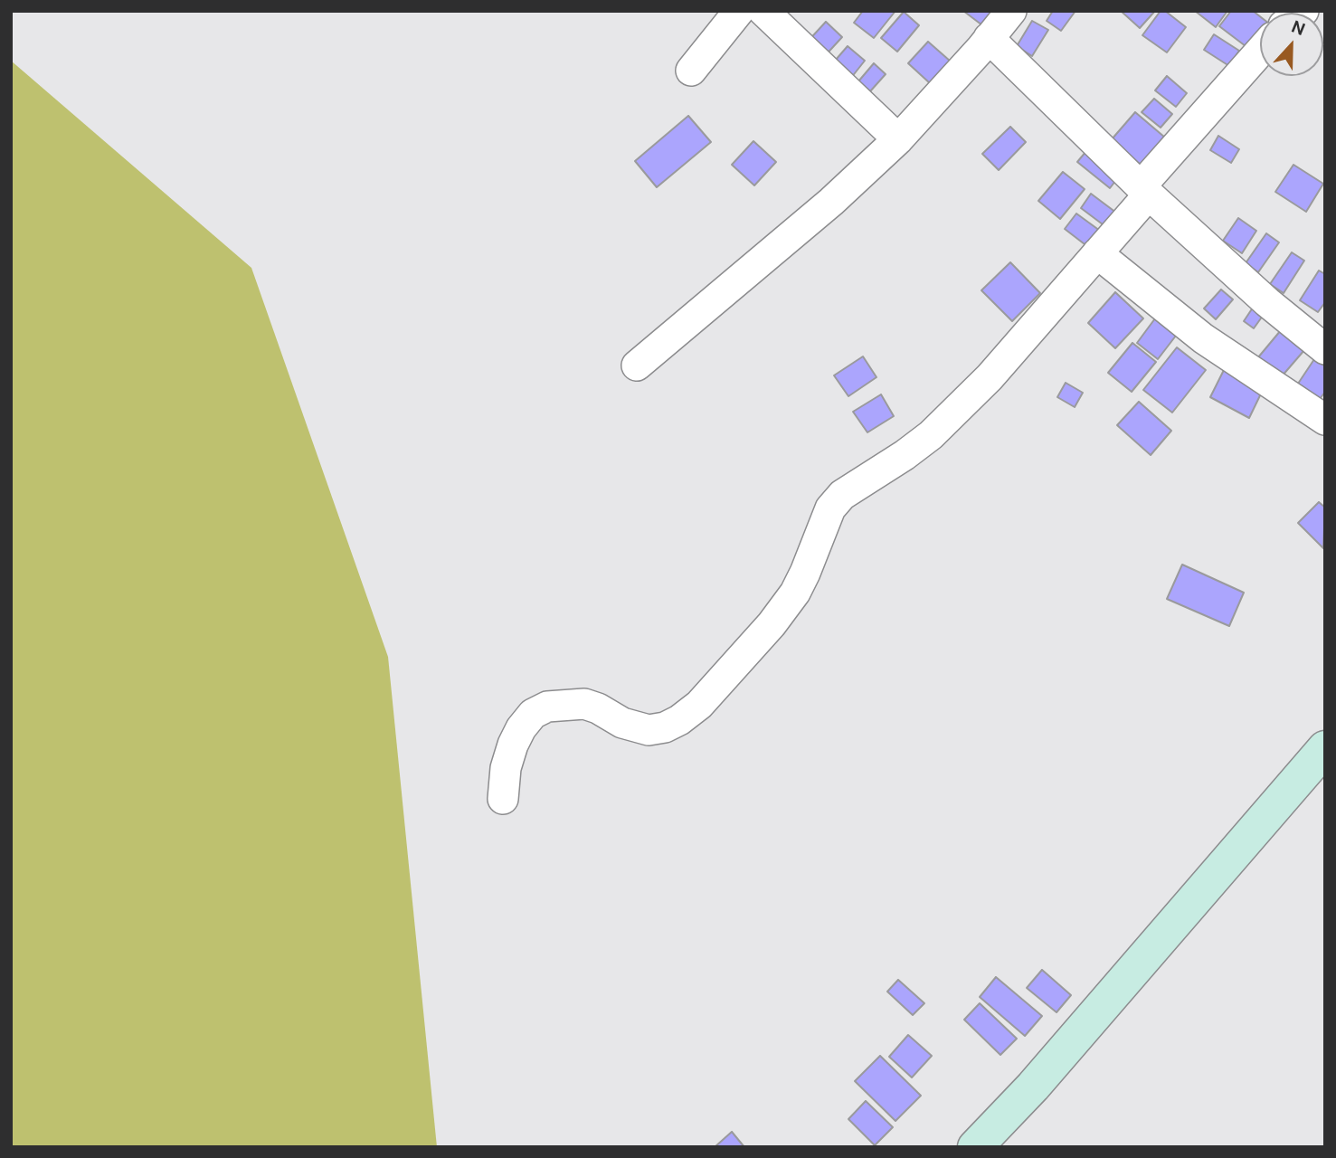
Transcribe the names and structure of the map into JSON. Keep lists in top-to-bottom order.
{
  "north": "top"
}
